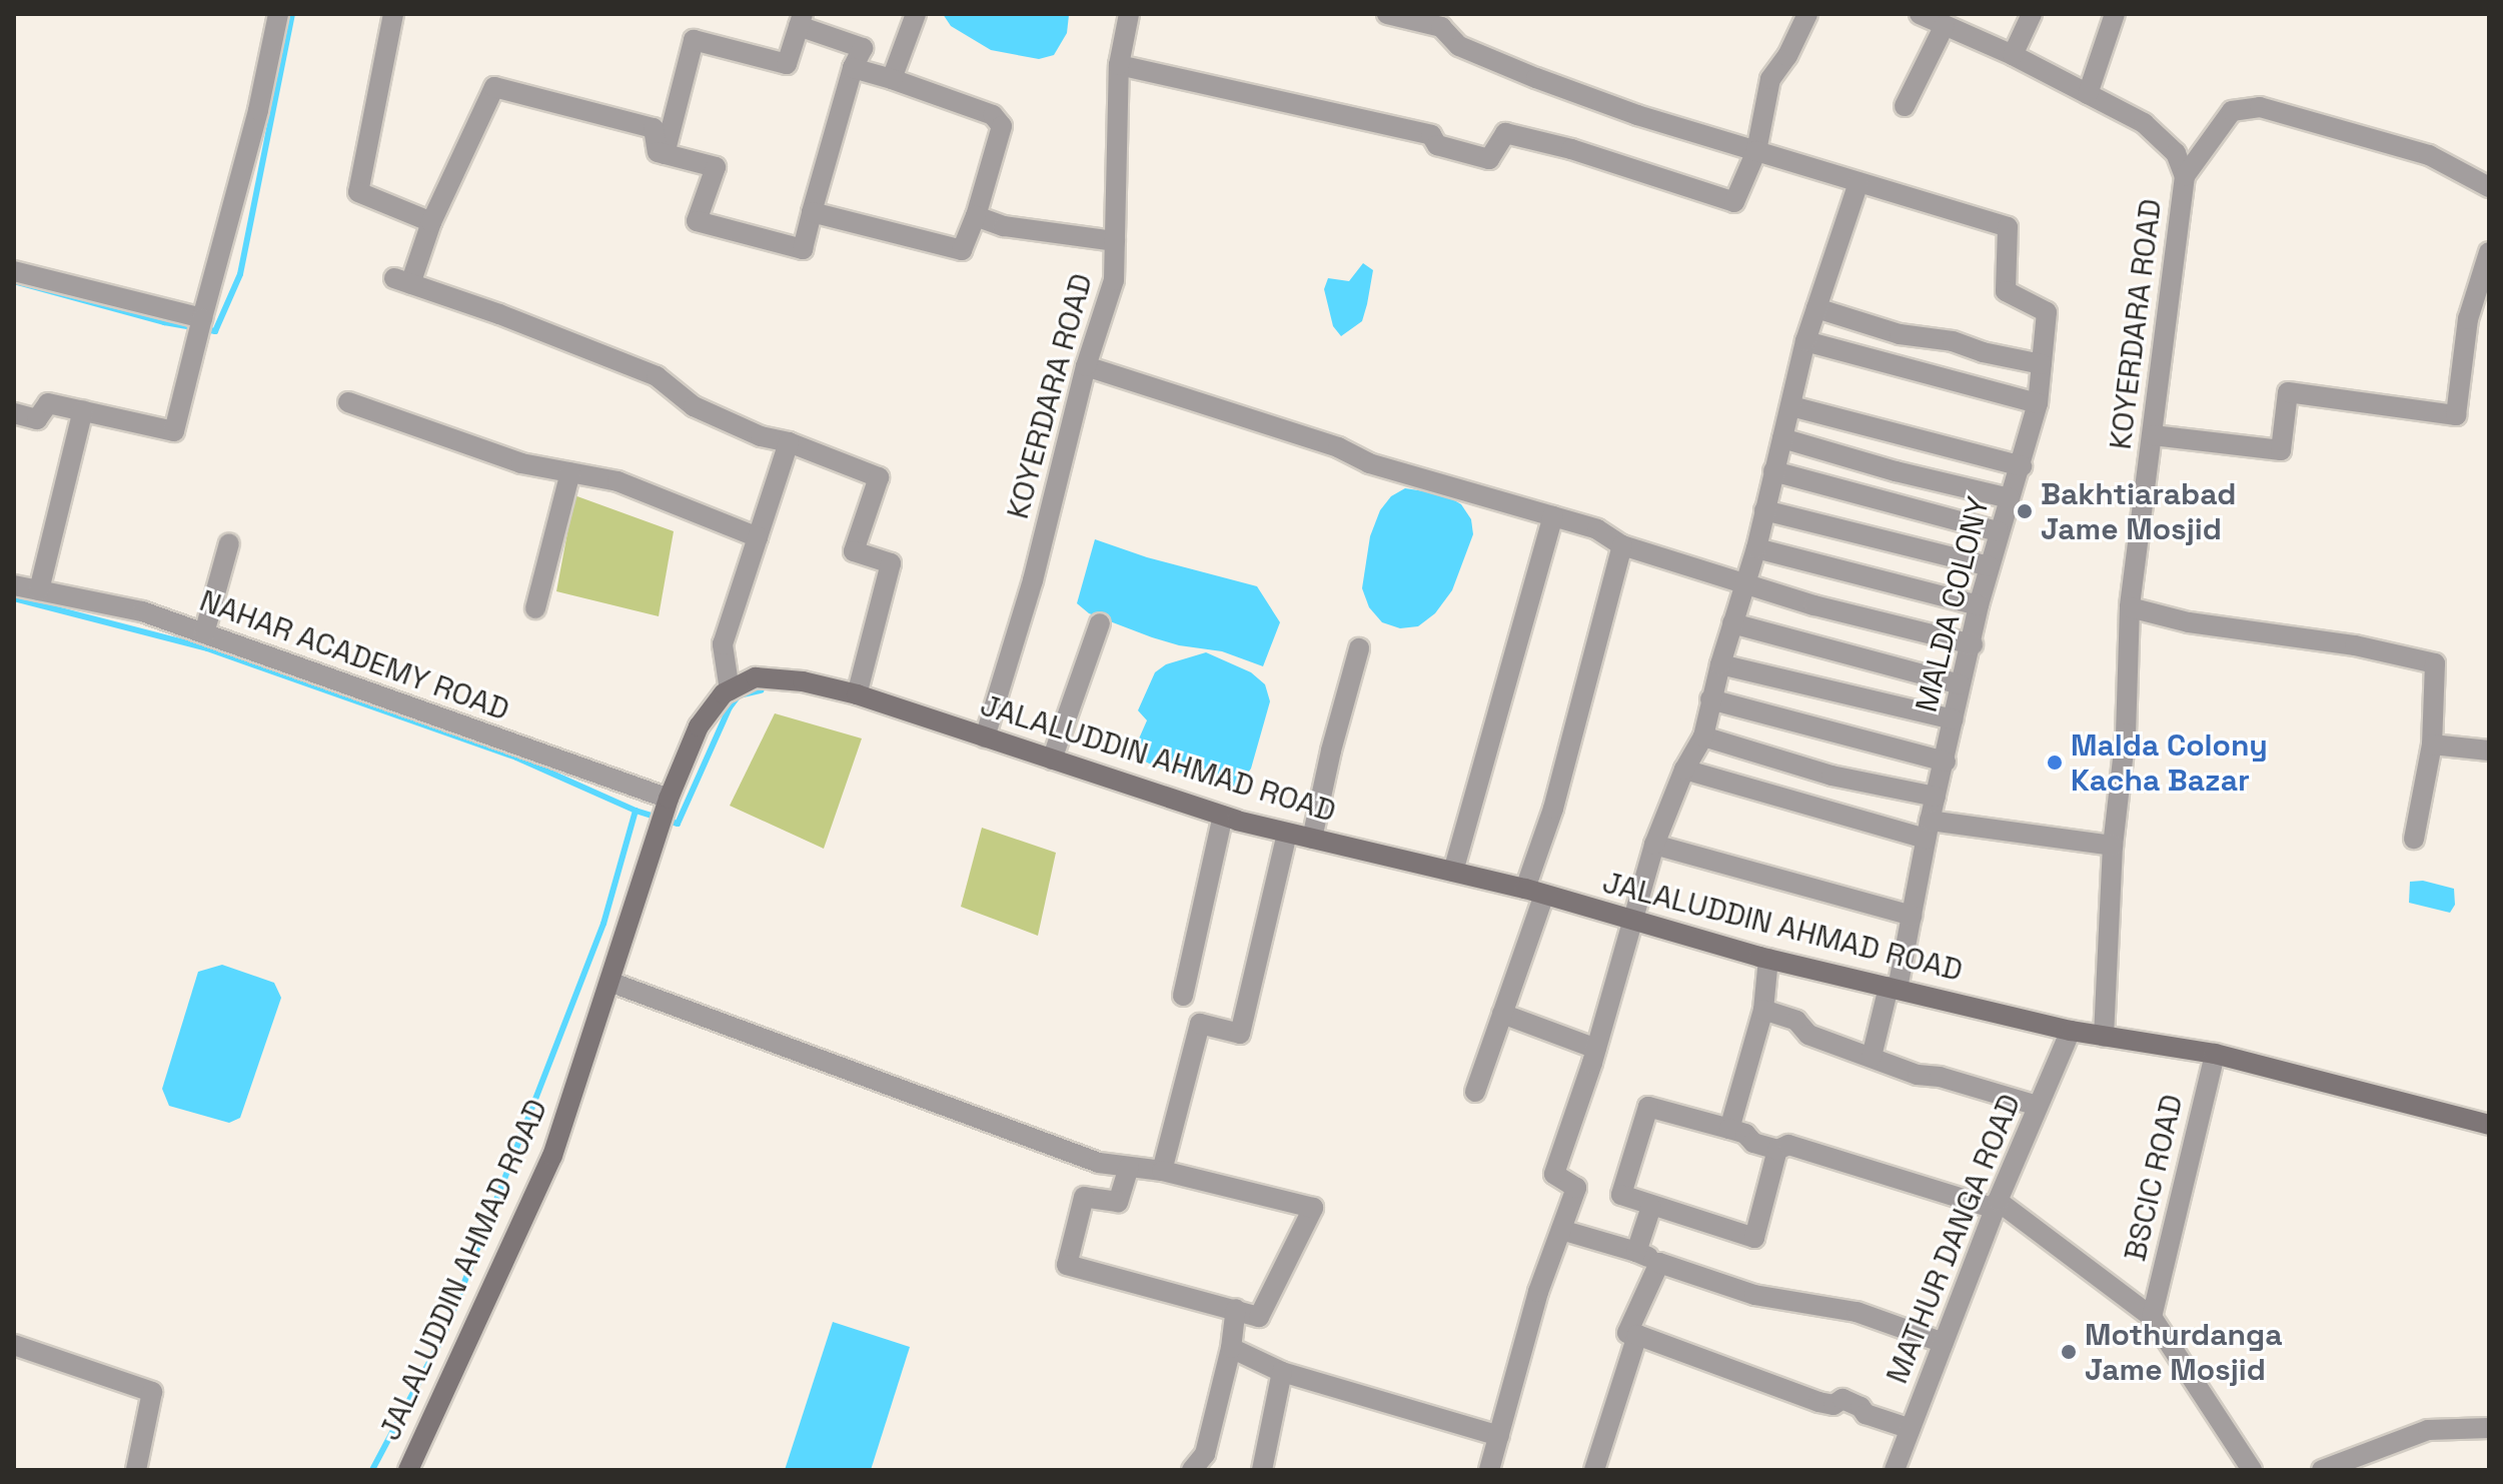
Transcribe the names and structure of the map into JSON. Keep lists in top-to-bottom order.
{
  "streets": {
    "street": [
      "KOYERDARA ROAD",
      "MALDA COLONY",
      "NAHAR ACADEMY ROAD",
      "JALALUDDIN AHMAD ROAD",
      "BSCIC ROAD",
      "MATHUR DANGA ROAD"
    ]
  },
  "crossings": [
    ["KOYERDARA ROAD", "JALALUDDIN AHMAD ROAD"],
    ["MALDA COLONY", "JALALUDDIN AHMAD ROAD"],
    ["NAHAR ACADEMY ROAD", "JALALUDDIN AHMAD ROAD"],
    ["JALALUDDIN AHMAD ROAD", "BSCIC ROAD"],
    ["JALALUDDIN AHMAD ROAD", "MATHUR DANGA ROAD"],
    ["BSCIC ROAD", "MATHUR DANGA ROAD"]
  ],
  "places": ["Bakhtiarabad Jame Mosjid", "Malda Colony Kacha Bazar", "Mothurdanga Jame Mosjid"]
}
